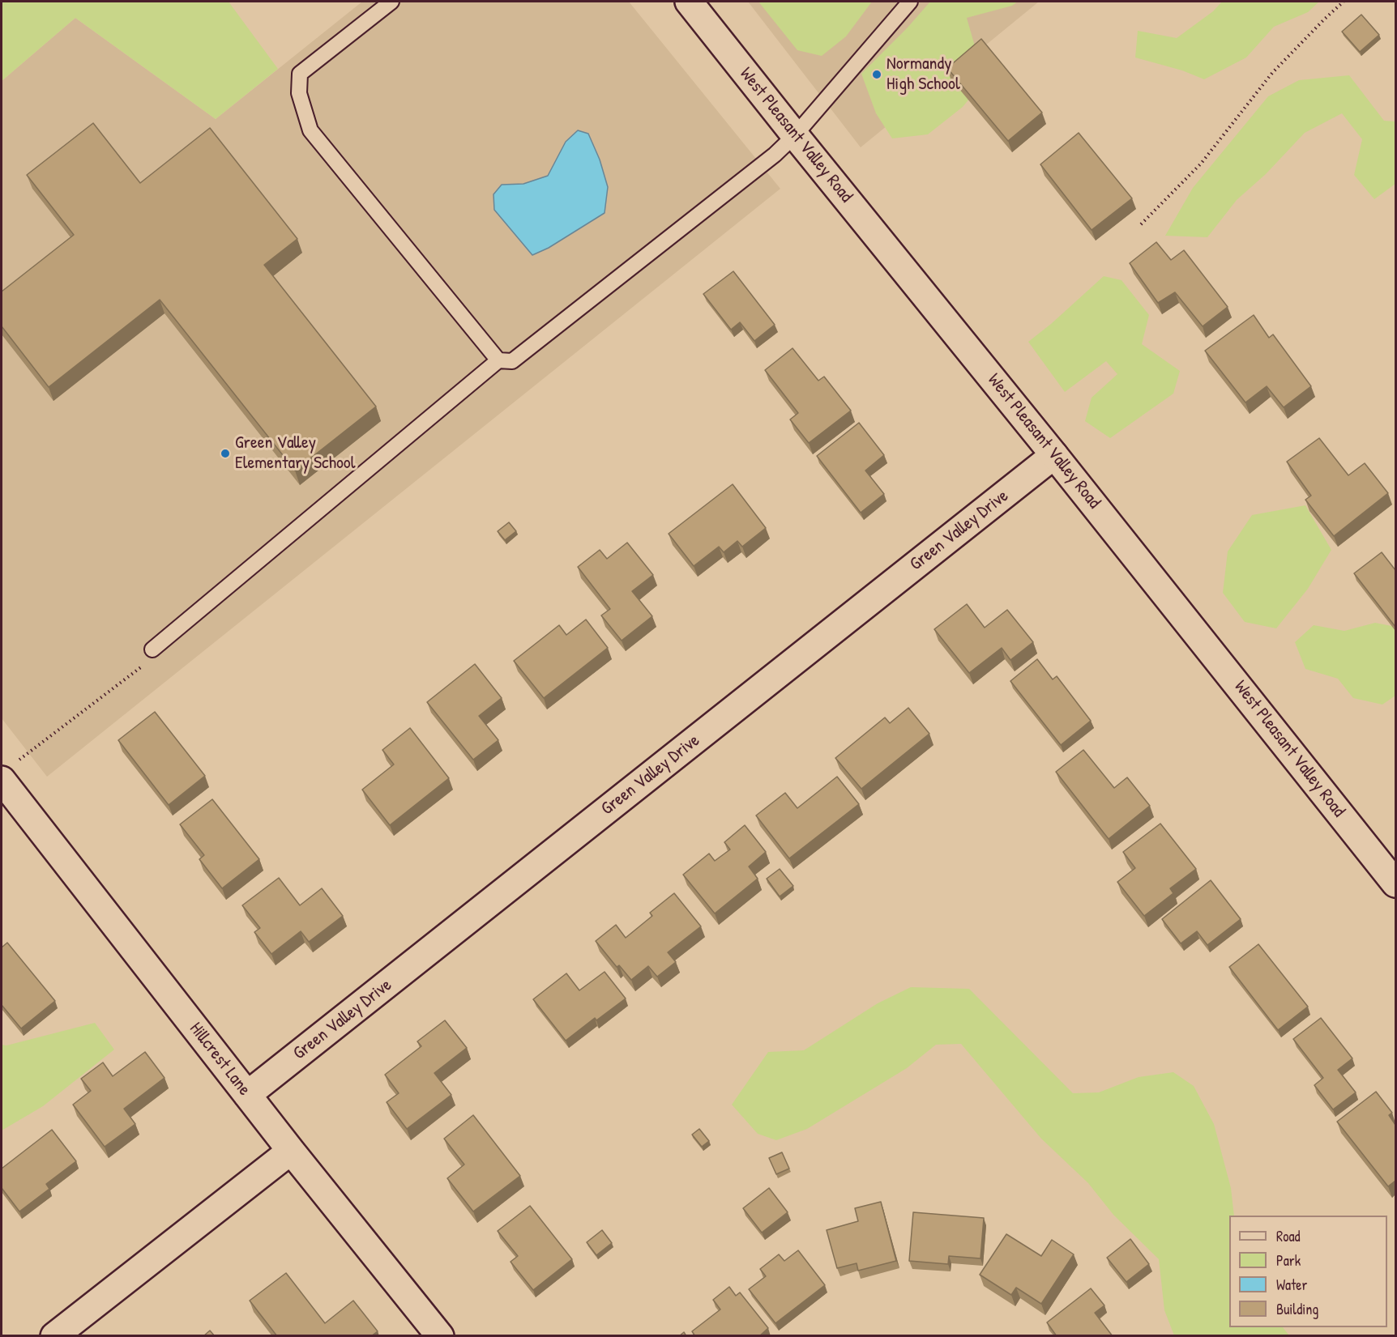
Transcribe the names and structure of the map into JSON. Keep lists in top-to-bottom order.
{
  "streets": {
    "street": ["West Pleasant Valley Road", "Green Valley Drive", "Hillcrest Lane"]
  },
  "crossings": [
    ["West Pleasant Valley Road", "Green Valley Drive"],
    ["Green Valley Drive", "Hillcrest Lane"]
  ],
  "places": ["Normandy High School", "Green Valley Elementary School"],
  "legend": [
    "Road",
    "Park",
    "Water",
    "Building"
  ]
}
